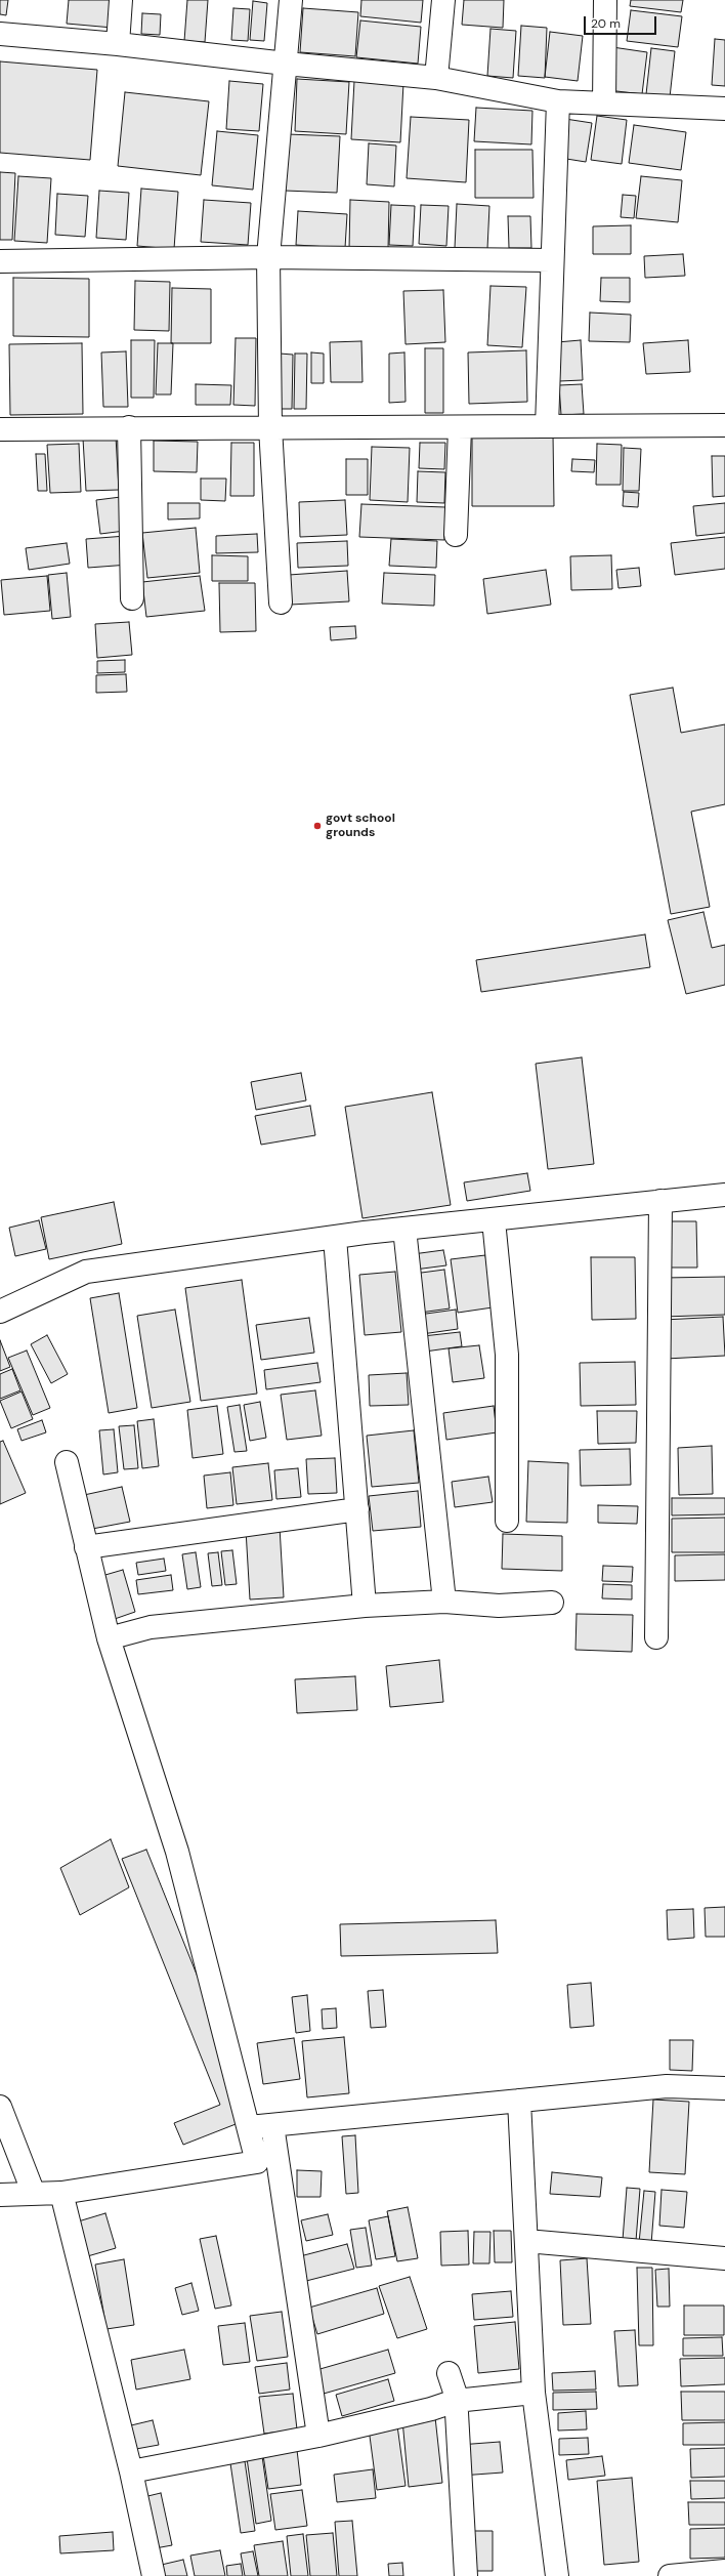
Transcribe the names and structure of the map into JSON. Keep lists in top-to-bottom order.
{
  "places": ["govt school grounds"],
  "scale_bar": "20 m"
}
